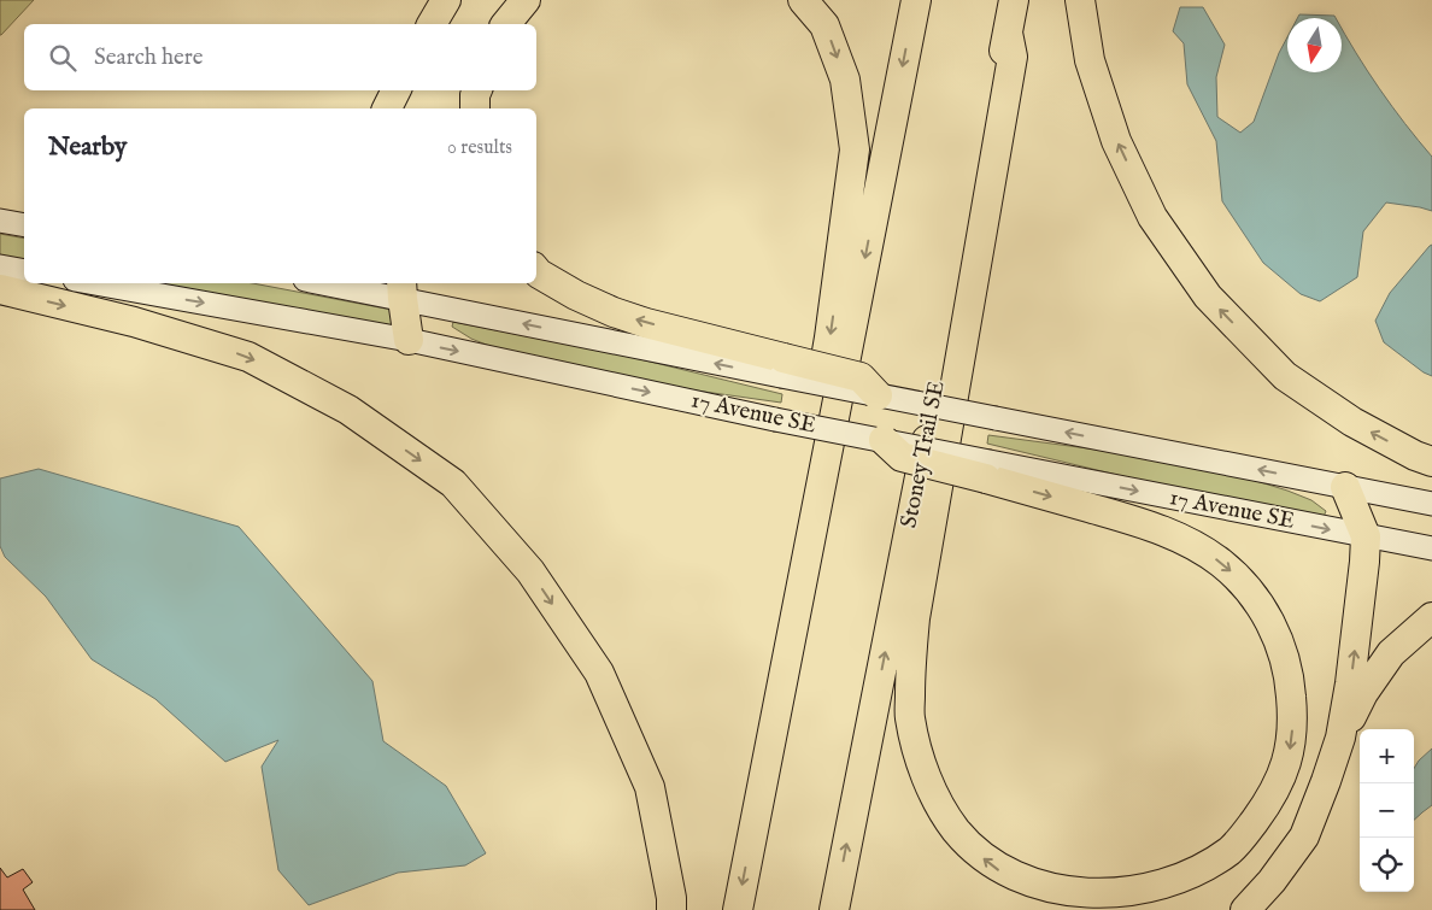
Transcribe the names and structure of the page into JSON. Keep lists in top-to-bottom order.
{
  "streets": {
    "highway": ["Stoney Trail SE"],
    "main road": ["17 Avenue SE"]
  },
  "north": "bottom",
  "page": {
    "search": "Search here",
    "heading": ["Nearby", "0 results"],
    "map_buttons": ["+", "−"]
  }
}
